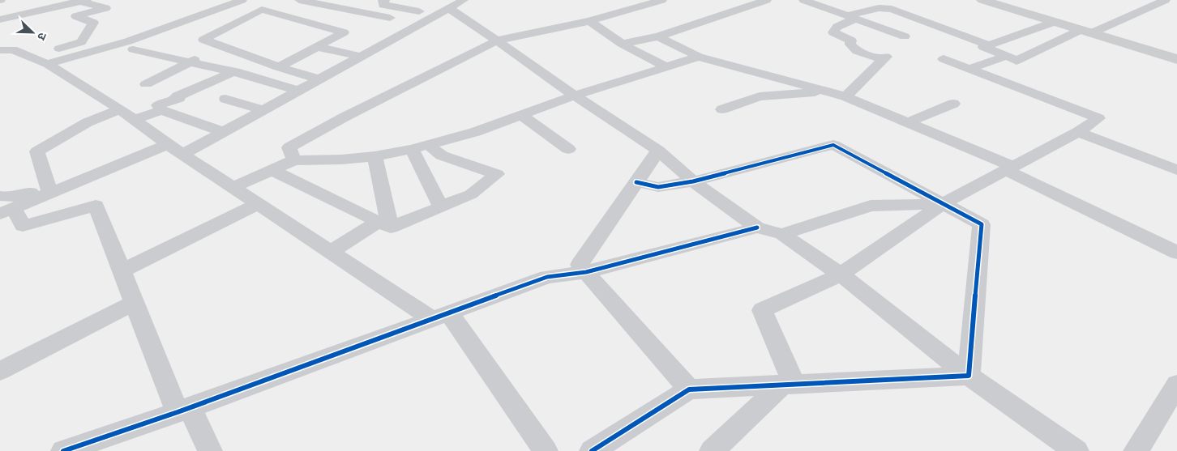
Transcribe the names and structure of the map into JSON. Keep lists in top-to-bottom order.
{
  "north": "bottom right"
}
